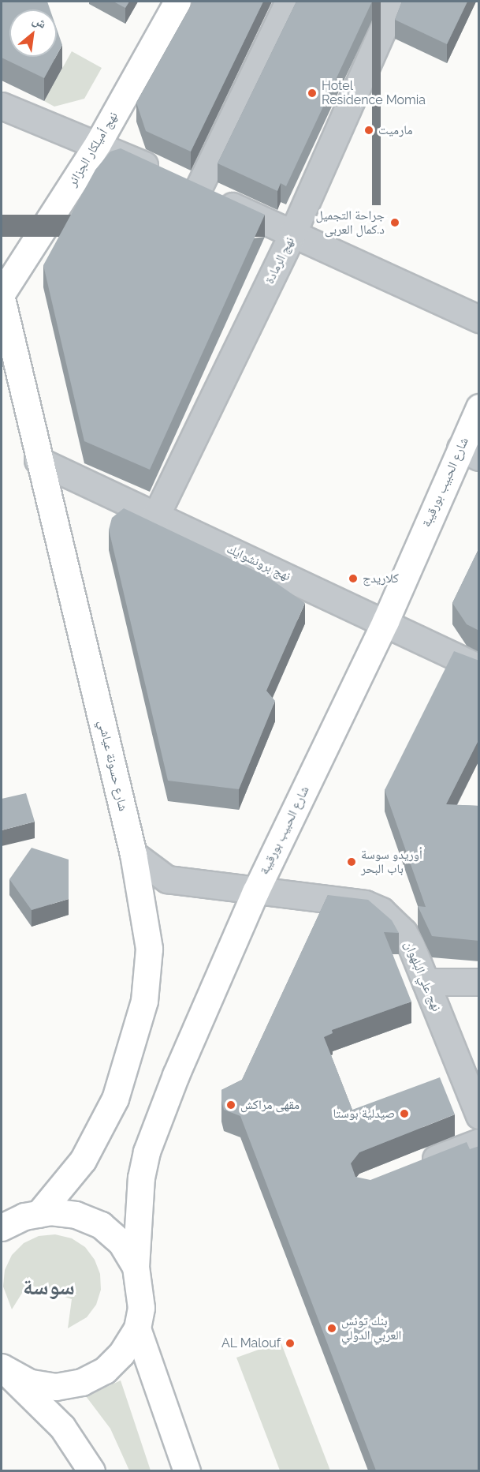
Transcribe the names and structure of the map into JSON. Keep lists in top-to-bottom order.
{
  "streets": {
    "main road": ["نهج أميلكار الجزائر", "شارع الحبيب بورقيبة", "شارع حسونة عياشي"],
    "street": ["نهج الرمادة", "نهج برونشوايك", "نهج علي البلهوان"]
  },
  "crossings": [
    ["نهج الرمادة", "نهج برونشوايك"],
    ["شارع الحبيب بورقيبة", "نهج برونشوايك"],
    ["شارع الحبيب بورقيبة", "نهج علي البلهوان"],
    ["نهج برونشوايك", "شارع حسونة عياشي"],
    ["شارع حسونة عياشي", "نهج علي البلهوان"]
  ],
  "districts": ["سوسة"],
  "places": [
    "Hotel Residence Momia",
    "مارميت",
    "جراحة التجميل د.كمال العربى",
    "كلاريدج",
    "أوريدو سوسة باب البحر",
    "مقهى مراكش",
    "صيدلية بوستا",
    "بنك تونس العربي الدولي",
    "AL Malouf"
  ],
  "north": "top right"
}
